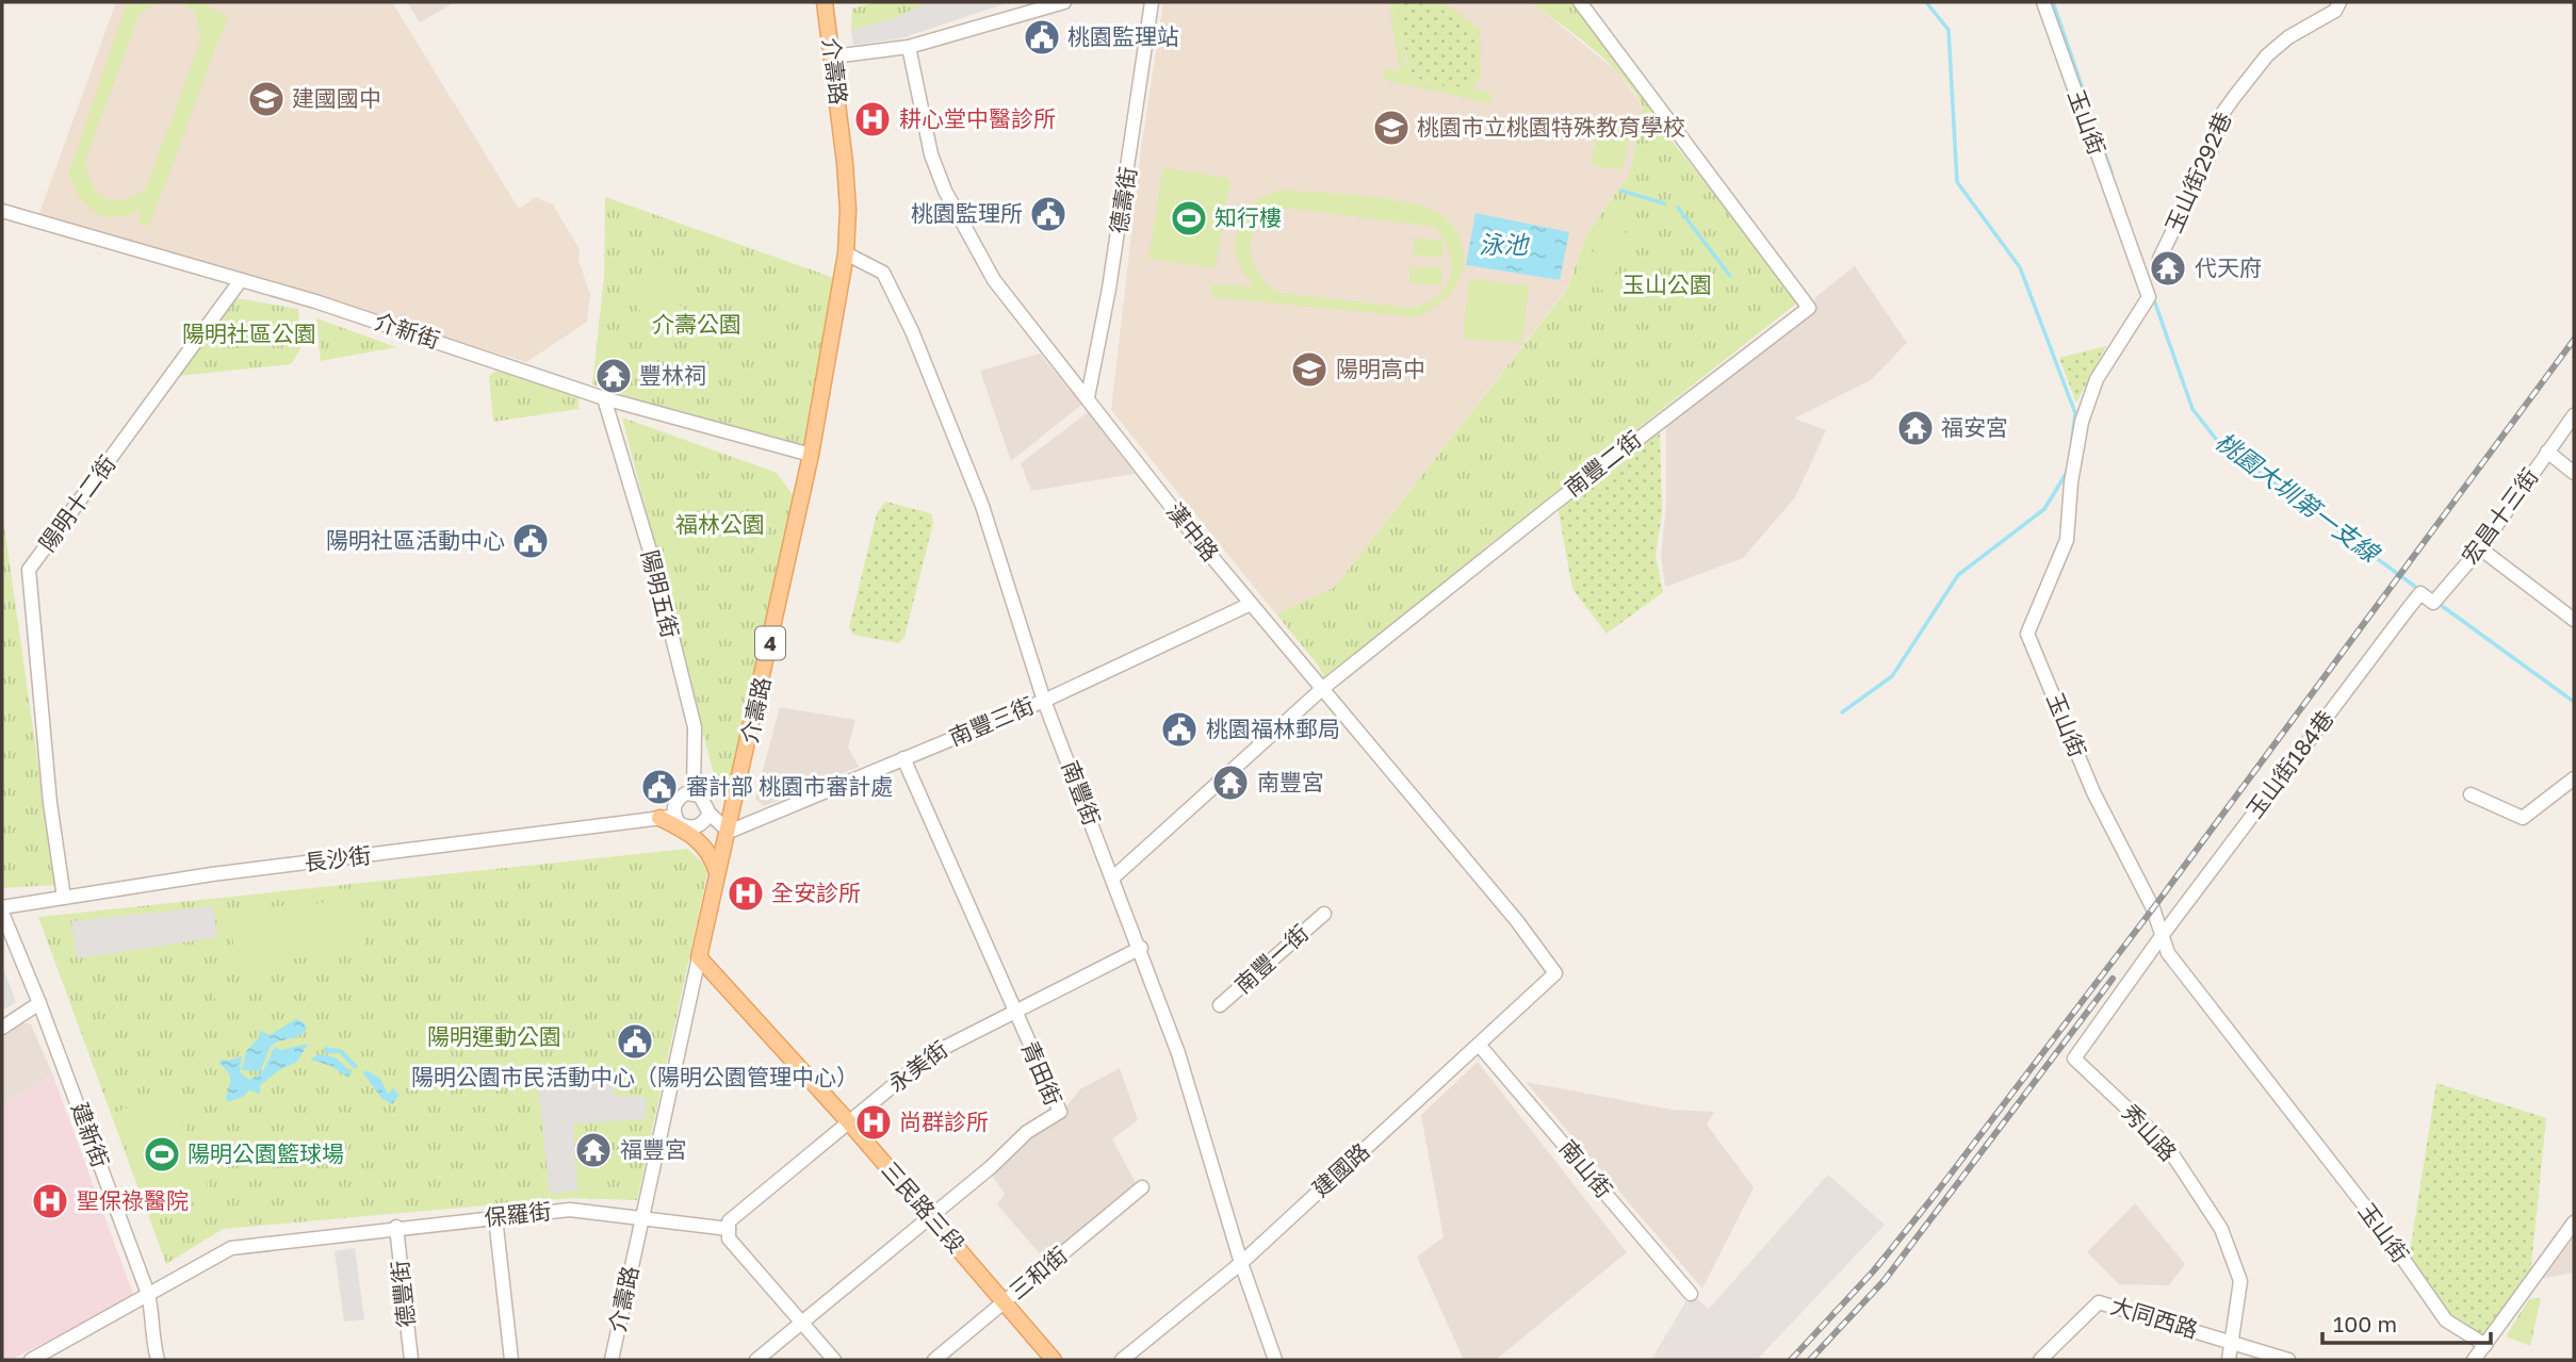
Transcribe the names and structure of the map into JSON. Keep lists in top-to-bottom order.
{
  "streets": {
    "main road": ["介壽路", "4", "三民路三段"],
    "street": [
      "玉山街",
      "玉山街292巷",
      "德壽街",
      "介新街",
      "南豐二街",
      "陽明十二街",
      "宏昌十三街",
      "漢中路",
      "陽明五街",
      "南豐三街",
      "玉山街184巷",
      "南豐街",
      "長沙街",
      "南豐一街",
      "永美街",
      "青田街",
      "秀山路",
      "建新街",
      "南山街",
      "建國路",
      "保羅街",
      "三和街",
      "德豐街",
      "大同西路"
    ]
  },
  "crossings": [
    ["介壽路", "介新街"],
    ["介壽路", "南豐三街"],
    ["介壽路", "南豐街"],
    ["介壽路", "三民路三段"],
    ["介壽路", "保羅街"],
    ["玉山街", "玉山街184巷"],
    ["玉山街", "秀山路"],
    ["德壽街", "漢中路"],
    ["介新街", "陽明十二街"],
    ["介新街", "陽明五街"],
    ["南豐二街", "漢中路"],
    ["南豐二街", "南豐街"],
    ["陽明十二街", "長沙街"],
    ["宏昌十三街", "玉山街184巷"],
    ["漢中路", "南豐三街"],
    ["漢中路", "建國路"],
    ["陽明五街", "長沙街"],
    ["南豐三街", "南豐街"],
    ["南豐三街", "青田街"],
    ["玉山街184巷", "秀山路"],
    ["南豐街", "永美街"],
    ["南豐街", "建國路"],
    ["永美街", "青田街"],
    ["永美街", "三民路三段"],
    ["永美街", "保羅街"],
    ["青田街", "三民路三段"],
    ["秀山路", "大同西路"],
    ["建新街", "保羅街"],
    ["南山街", "建國路"],
    ["三民路三段", "三和街"],
    ["保羅街", "德豐街"]
  ],
  "water": ["泳池", "桃園大圳第一支線"],
  "parks": [
    "玉山公園",
    "介壽公園",
    "陽明社區公園",
    "福林公園",
    "陽明運動公園"
  ],
  "places": {
    "public building": [
      "桃園監理站",
      "桃園監理所",
      "陽明社區活動中心",
      "桃園福林郵局",
      "審計部 桃園市審計處",
      "陽明公園市民活動中心（陽明公園管理中心）"
    ],
    "school or university": ["建國國中", "桃園市立桃園特殊教育學校", "陽明高中"],
    "hospital": [
      "耕心堂中醫診所",
      "全安診所",
      "尚群診所",
      "聖保祿醫院"
    ],
    "sports": ["知行樓", "陽明公園籃球場"],
    "temple": [
      "代天府",
      "豐林祠",
      "福安宮",
      "南豐宮",
      "福豐宮"
    ]
  },
  "scale_bar": "100 m"
}
